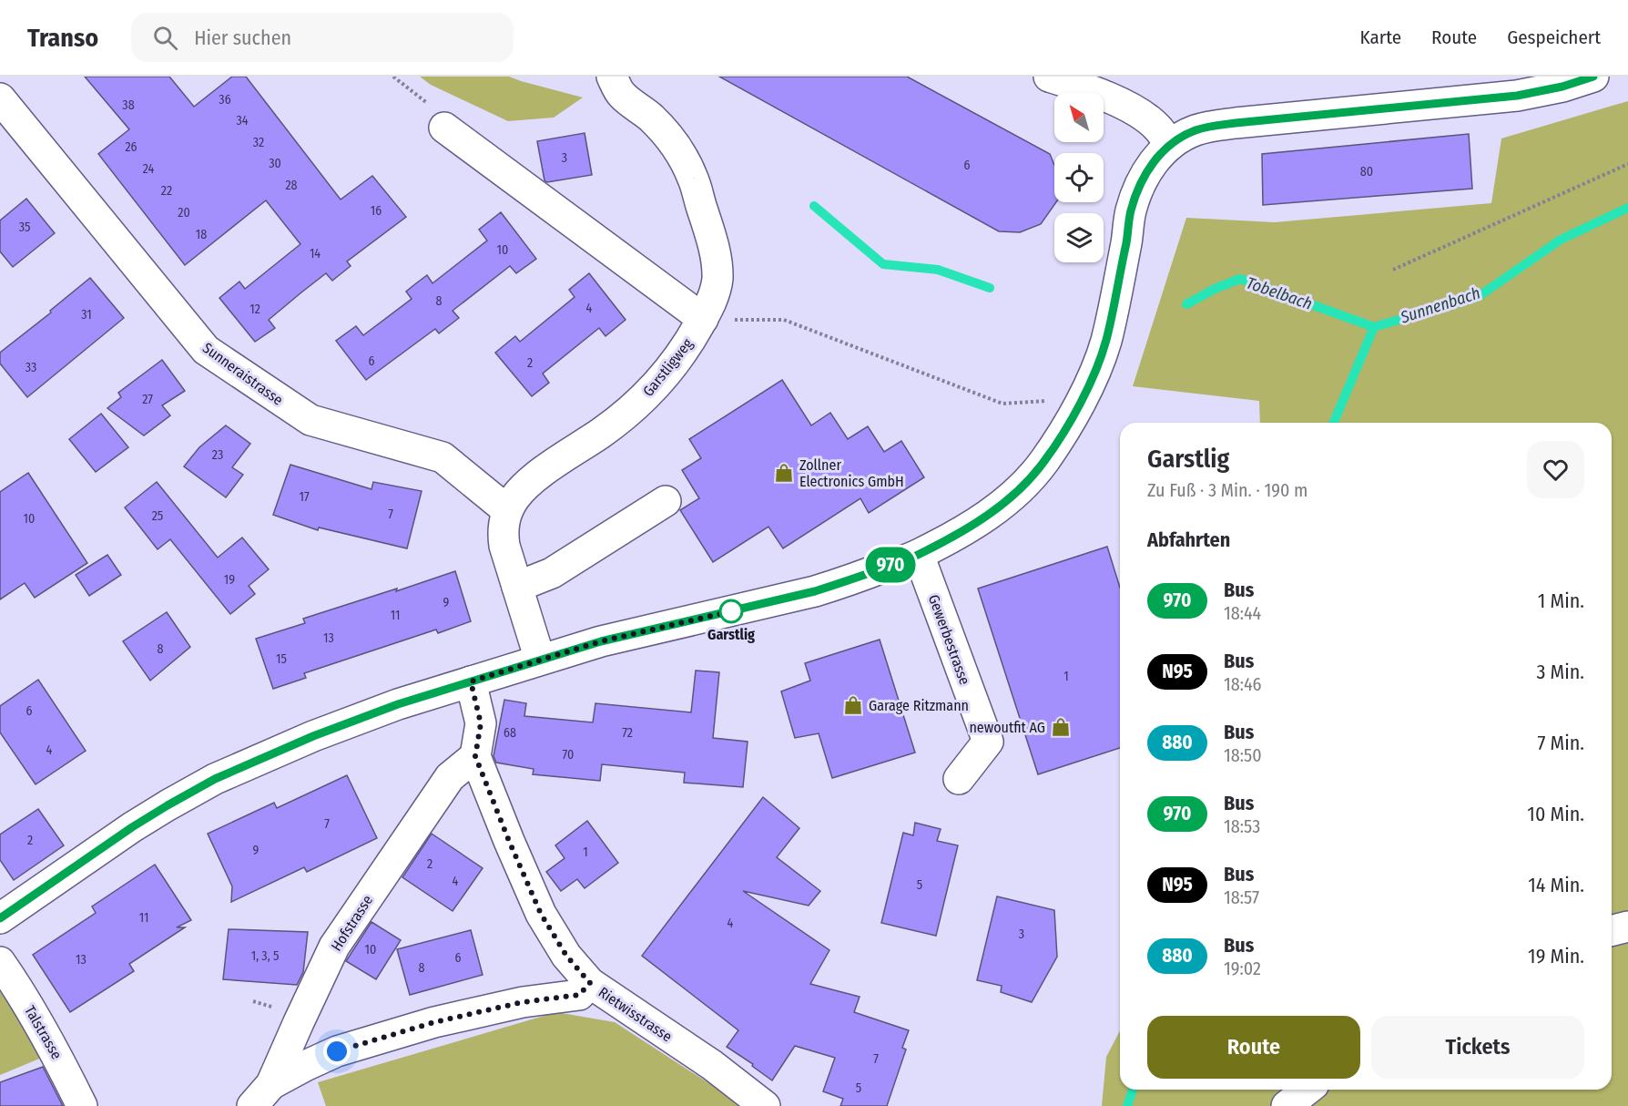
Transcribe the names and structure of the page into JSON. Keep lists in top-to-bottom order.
{
  "streets": {
    "street": [
      "Garstligweg",
      "Sunneraistrasse",
      "Gewerbestrasse",
      "Hofstrasse",
      "Rietwisstrasse",
      "Talstrasse"
    ]
  },
  "crossings": [
    ["Garstligweg", "Sunneraistrasse"],
    ["Hofstrasse", "Rietwisstrasse"]
  ],
  "water": ["Tobelbach", "Sunnenbach"],
  "places": {
    "shop": ["Zollner Electronics GmbH", "Garage Ritzmann", "newoutfit AG"],
    "other": ["Garstlig"]
  },
  "lines": ["bus line 970"],
  "house_numbers": [
    "36",
    "38",
    "34",
    "32",
    "26",
    "3",
    "30",
    "6",
    "24",
    "80",
    "28",
    "22",
    "16",
    "20",
    "35",
    "18",
    "10",
    "14",
    "8",
    "4",
    "12",
    "31",
    "6",
    "2",
    "33",
    "27",
    "23",
    "17",
    "7",
    "25",
    "10",
    "19",
    "9",
    "11",
    "13",
    "8",
    "15",
    "1",
    "6",
    "68",
    "72",
    "4",
    "70",
    "7",
    "2",
    "9",
    "1",
    "2",
    "4",
    "5",
    "11",
    "4",
    "3",
    "10",
    "1, 3, 5",
    "6",
    "13",
    "8",
    "7",
    "5"
  ],
  "north": "top left",
  "page": {
    "header": "Transo",
    "search": "Hier suchen",
    "nav": ["Karte", "Route", "Gespeichert"],
    "on_map": "970",
    "heading": [
      ["Garstlig", "Zu Fuß · 3 Min. · 190 m"],
      "Abfahrten"
    ],
    "list": [
      {
        "mark": "970",
        "name": "Bus",
        "note": "18:44",
        "value": "1 Min."
      },
      {
        "mark": "N95",
        "name": "Bus",
        "note": "18:46",
        "value": "3 Min."
      },
      {
        "mark": "880",
        "name": "Bus",
        "note": "18:50",
        "value": "7 Min."
      },
      {
        "mark": "970",
        "name": "Bus",
        "note": "18:53",
        "value": "10 Min."
      },
      {
        "mark": "N95",
        "name": "Bus",
        "note": "18:57",
        "value": "14 Min."
      },
      {
        "mark": "880",
        "name": "Bus",
        "note": "19:02",
        "value": "19 Min."
      }
    ],
    "buttons": ["Route", "Tickets"]
  }
}
